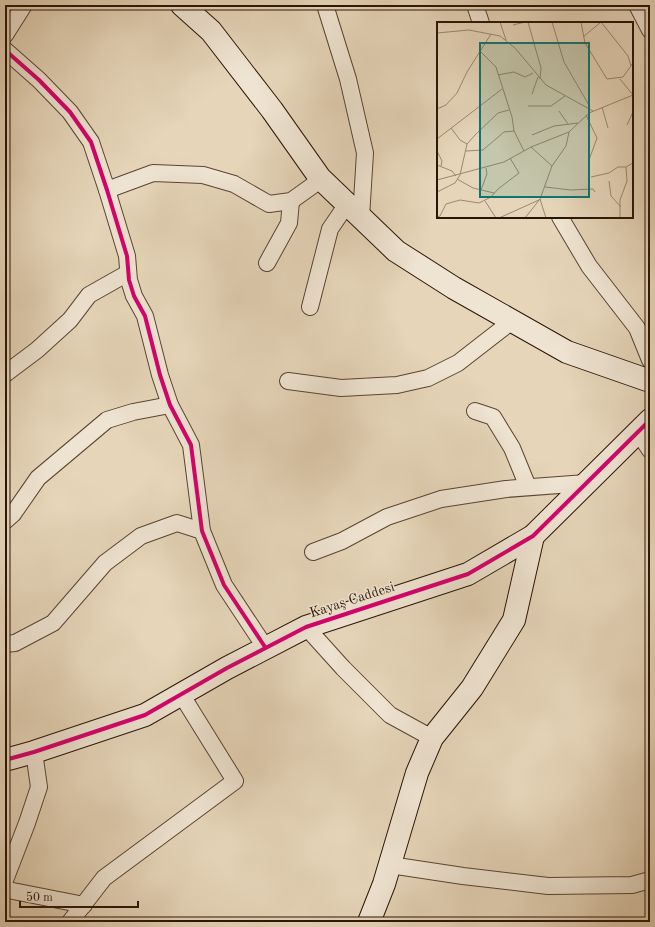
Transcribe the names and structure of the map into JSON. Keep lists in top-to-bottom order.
{
  "streets": {
    "street": ["Kayaş Caddesi"]
  },
  "scale_bar": "50 m"
}
